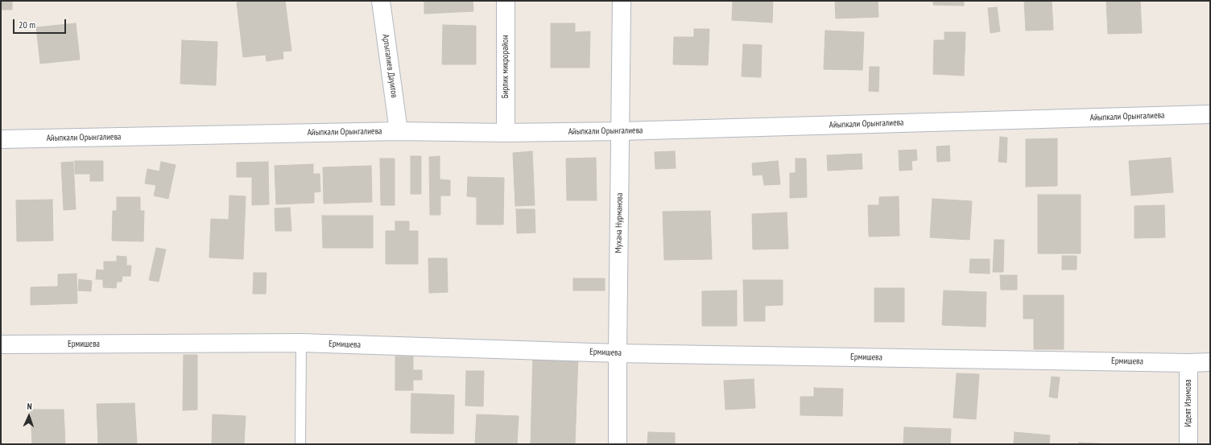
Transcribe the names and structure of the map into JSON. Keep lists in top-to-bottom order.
{
  "streets": {
    "street": [
      "Артыгалиев Дауитов",
      "Бирлик микрорайон",
      "Айыпкали Орынгалиева",
      "Мухана Нурманова",
      "Ермишева",
      "Идеят Изимова"
    ]
  },
  "crossings": [
    ["Артыгалиев Дауитов", "Айыпкали Орынгалиева"],
    ["Бирлик микрорайон", "Айыпкали Орынгалиева"],
    ["Айыпкали Орынгалиева", "Мухана Нурманова"],
    ["Мухана Нурманова", "Ермишева"],
    ["Ермишева", "Идеят Изимова"]
  ],
  "scale_bar": "20 m",
  "north": "top"
}
